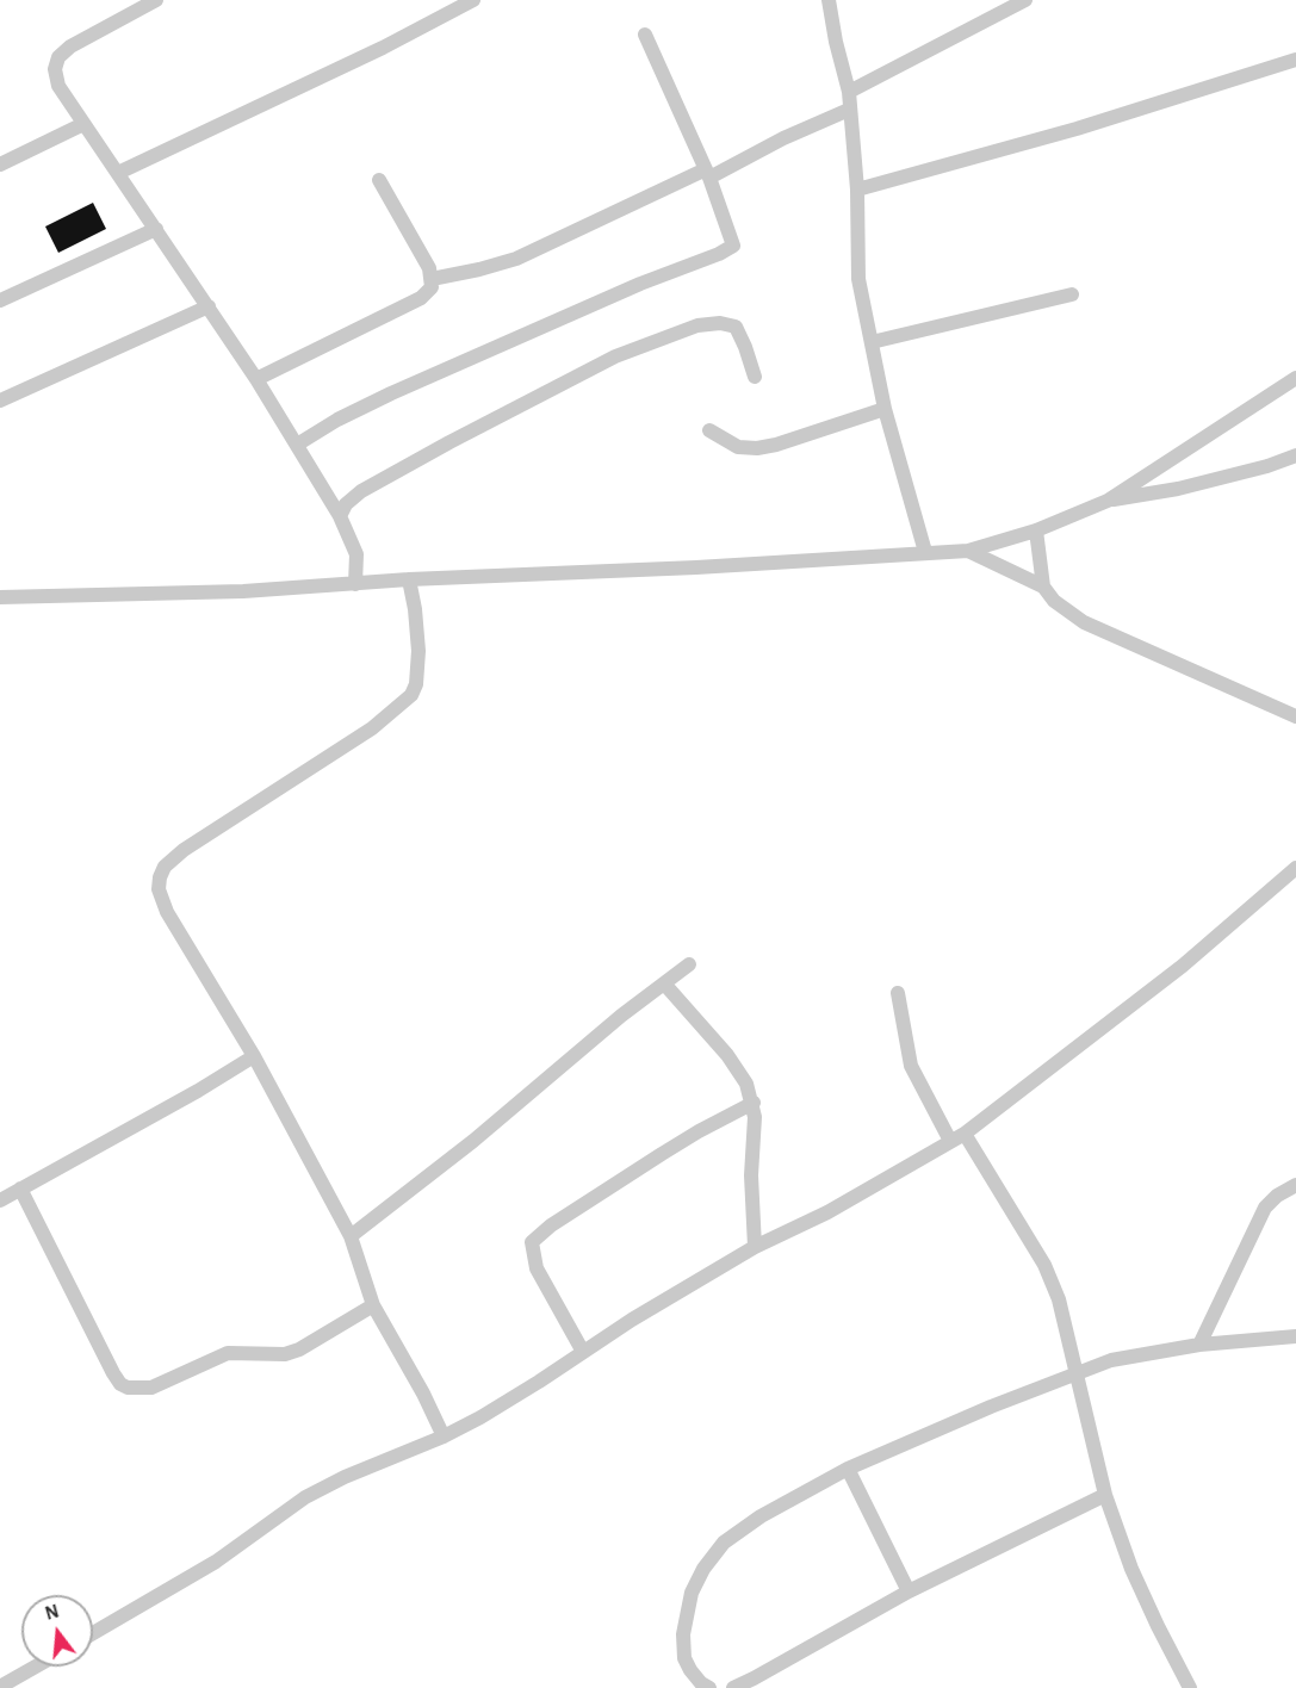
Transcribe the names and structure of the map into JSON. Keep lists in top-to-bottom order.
{
  "north": "top"
}
